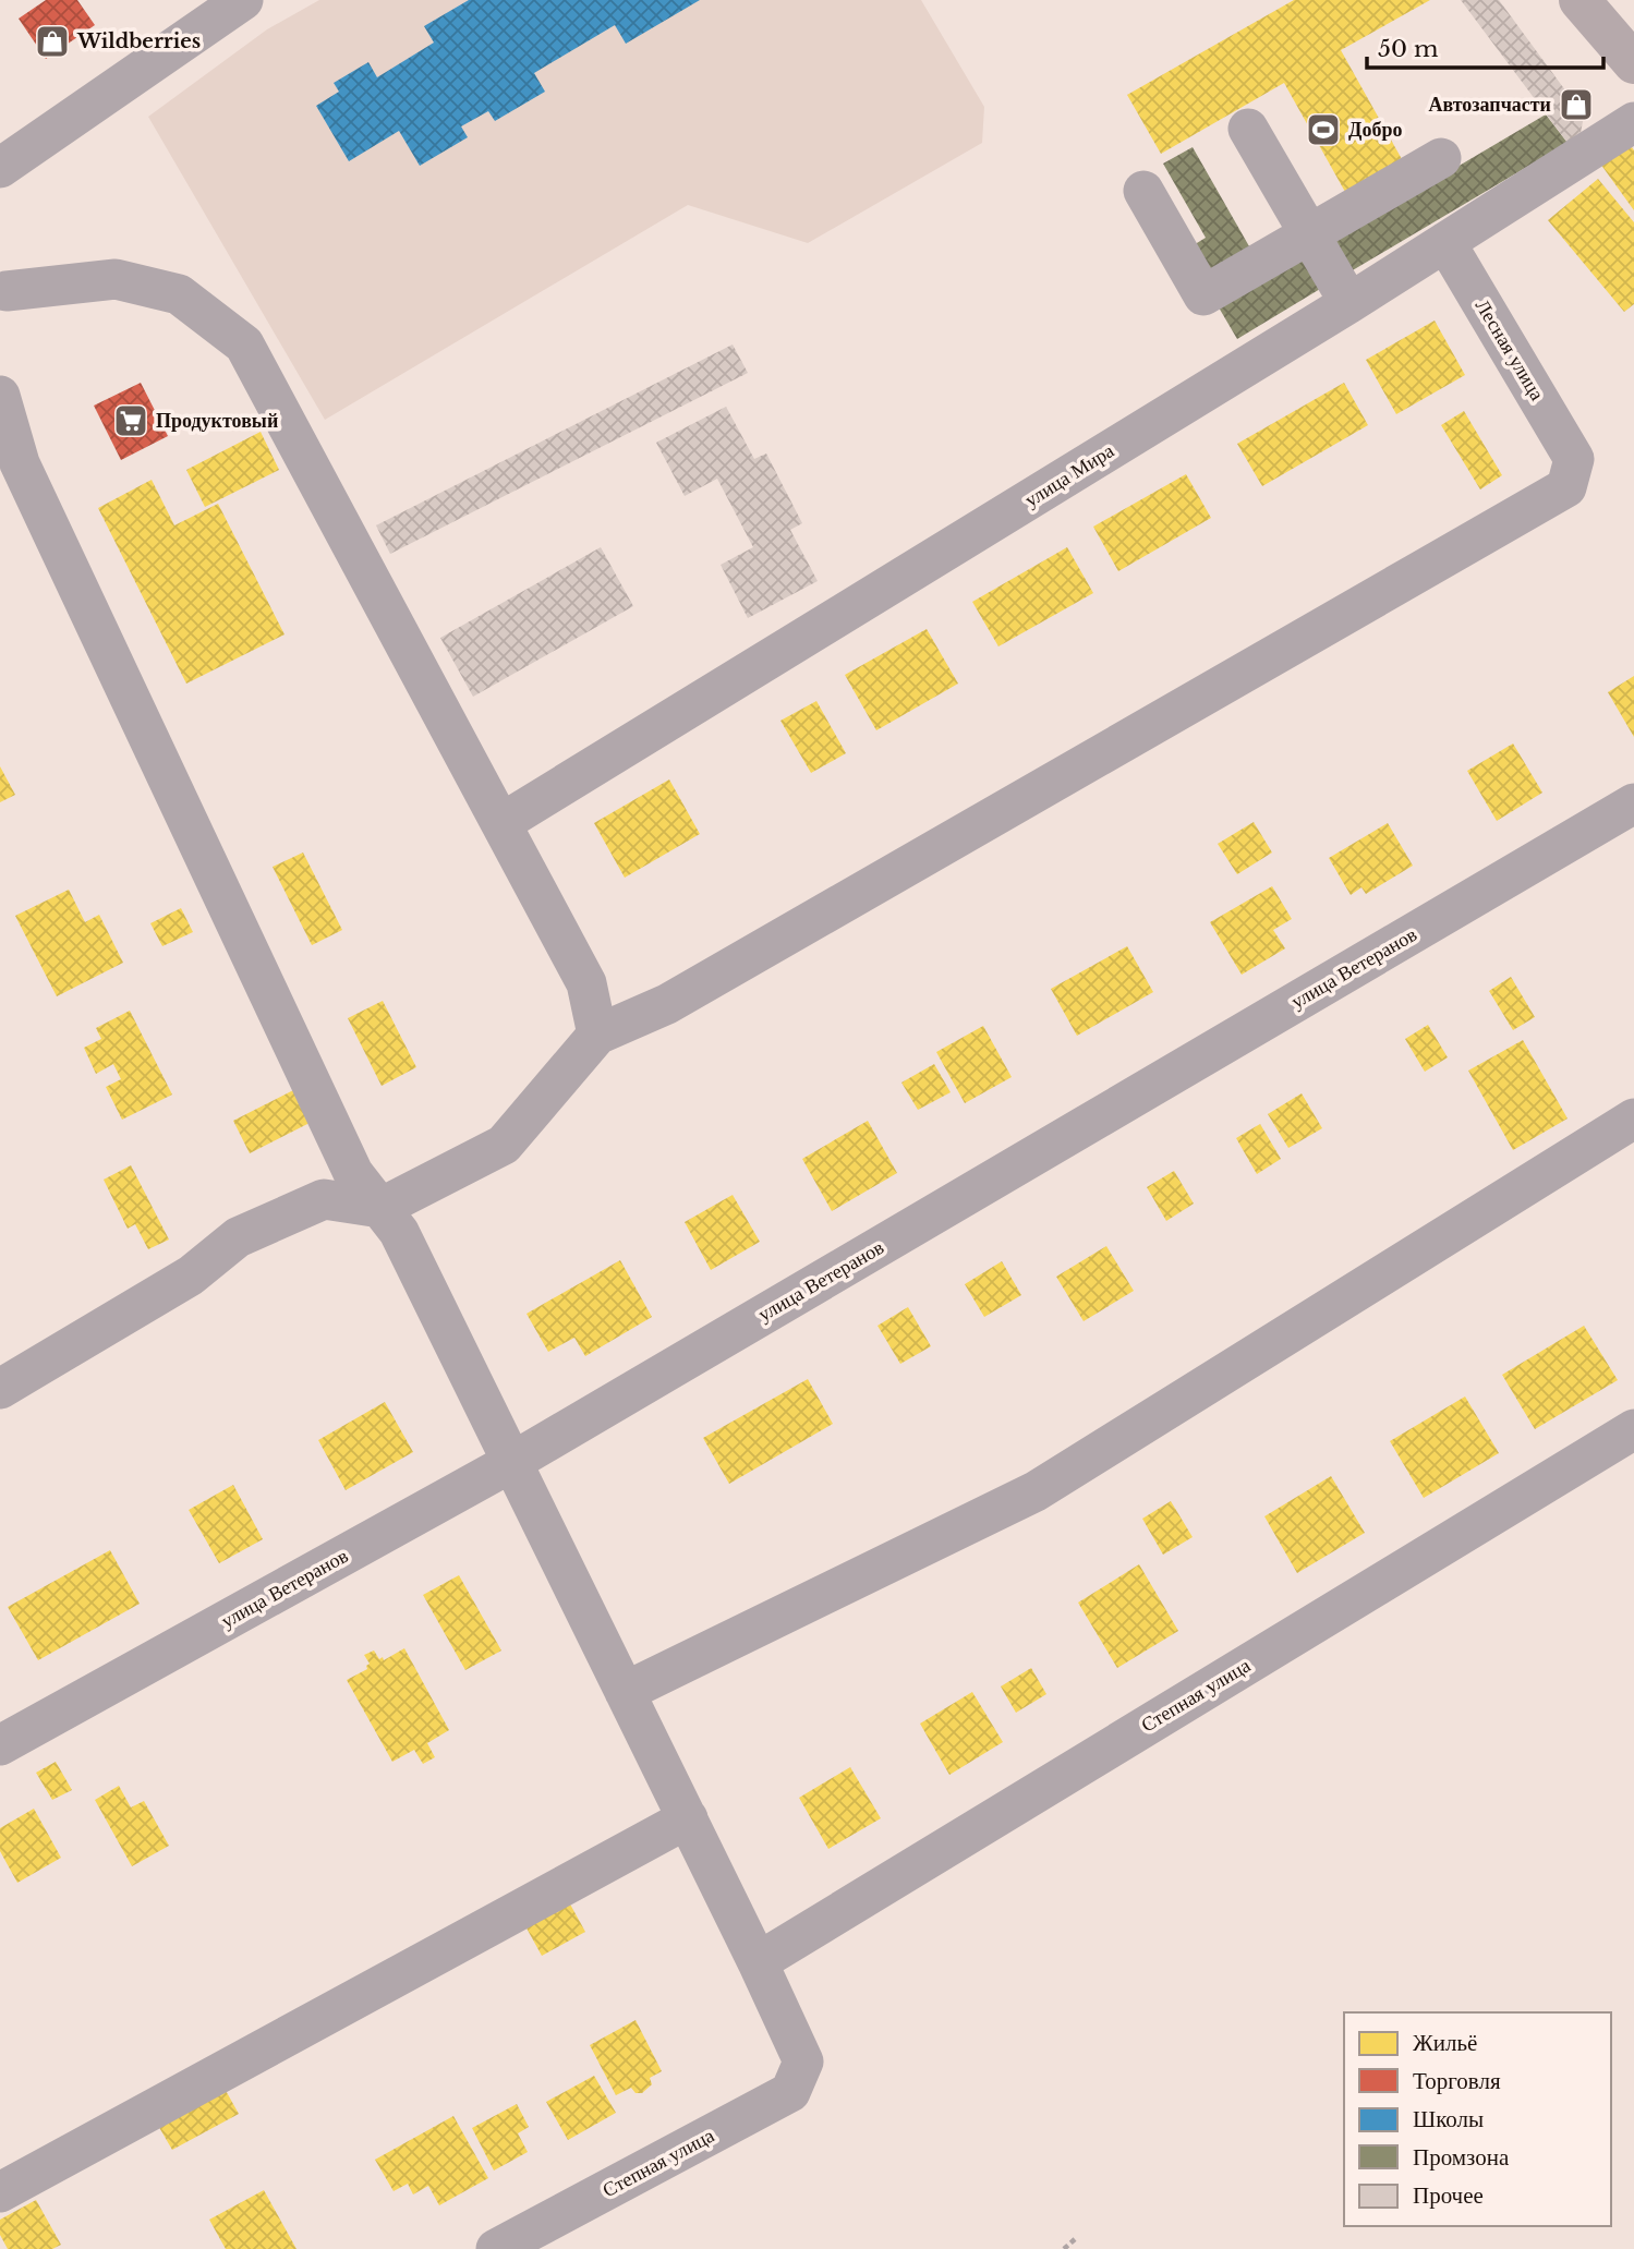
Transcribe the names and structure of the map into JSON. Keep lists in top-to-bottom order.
{
  "streets": {
    "street": [
      "Лесная улица",
      "улица Мира",
      "улица Ветеранов",
      "Степная улица"
    ]
  },
  "crossings": [
    ["Лесная улица", "улица Мира"]
  ],
  "places": {
    "shop": ["Wildberries", "Автозапчасти"],
    "sports": ["Добро"],
    "supermarket": ["Продуктовый"]
  },
  "legend": [
    "Жильё",
    "Торговля",
    "Школы",
    "Промзона",
    "Прочее"
  ],
  "scale_bar": "50 m"
}
